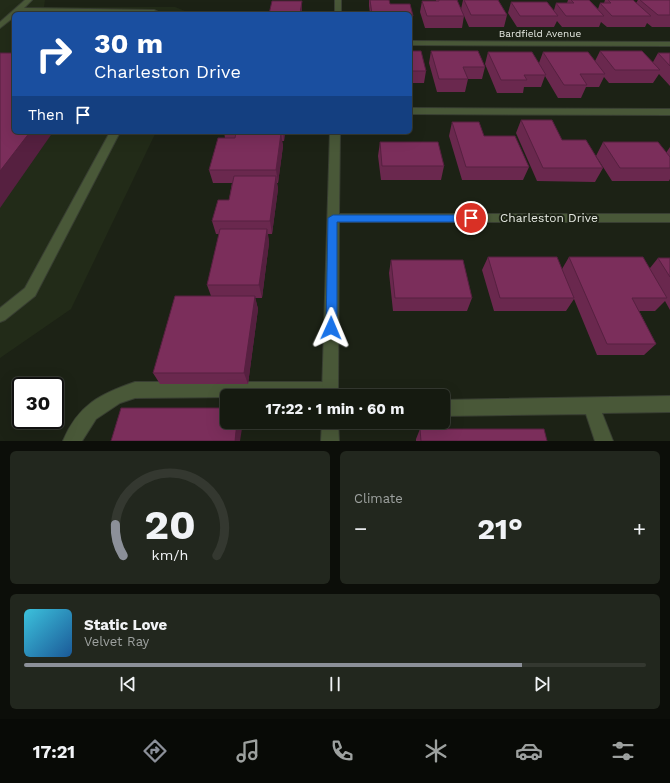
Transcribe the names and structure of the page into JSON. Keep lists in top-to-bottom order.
{
  "streets": {
    "street": ["Bardfield Avenue", "Charleston Drive"]
  },
  "page": {
    "turn": ["30 m", "Charleston Drive"],
    "then": "Then",
    "limit": "30",
    "trip": "17:22 · 1 min · 60 m",
    "tile": "Climate",
    "heat": ["−", "21°", "+"],
    "song": ["Static Love", "Velvet Ray"],
    "tabs": "17:21",
    "gauge": ["20", "km/h"]
  }
}
